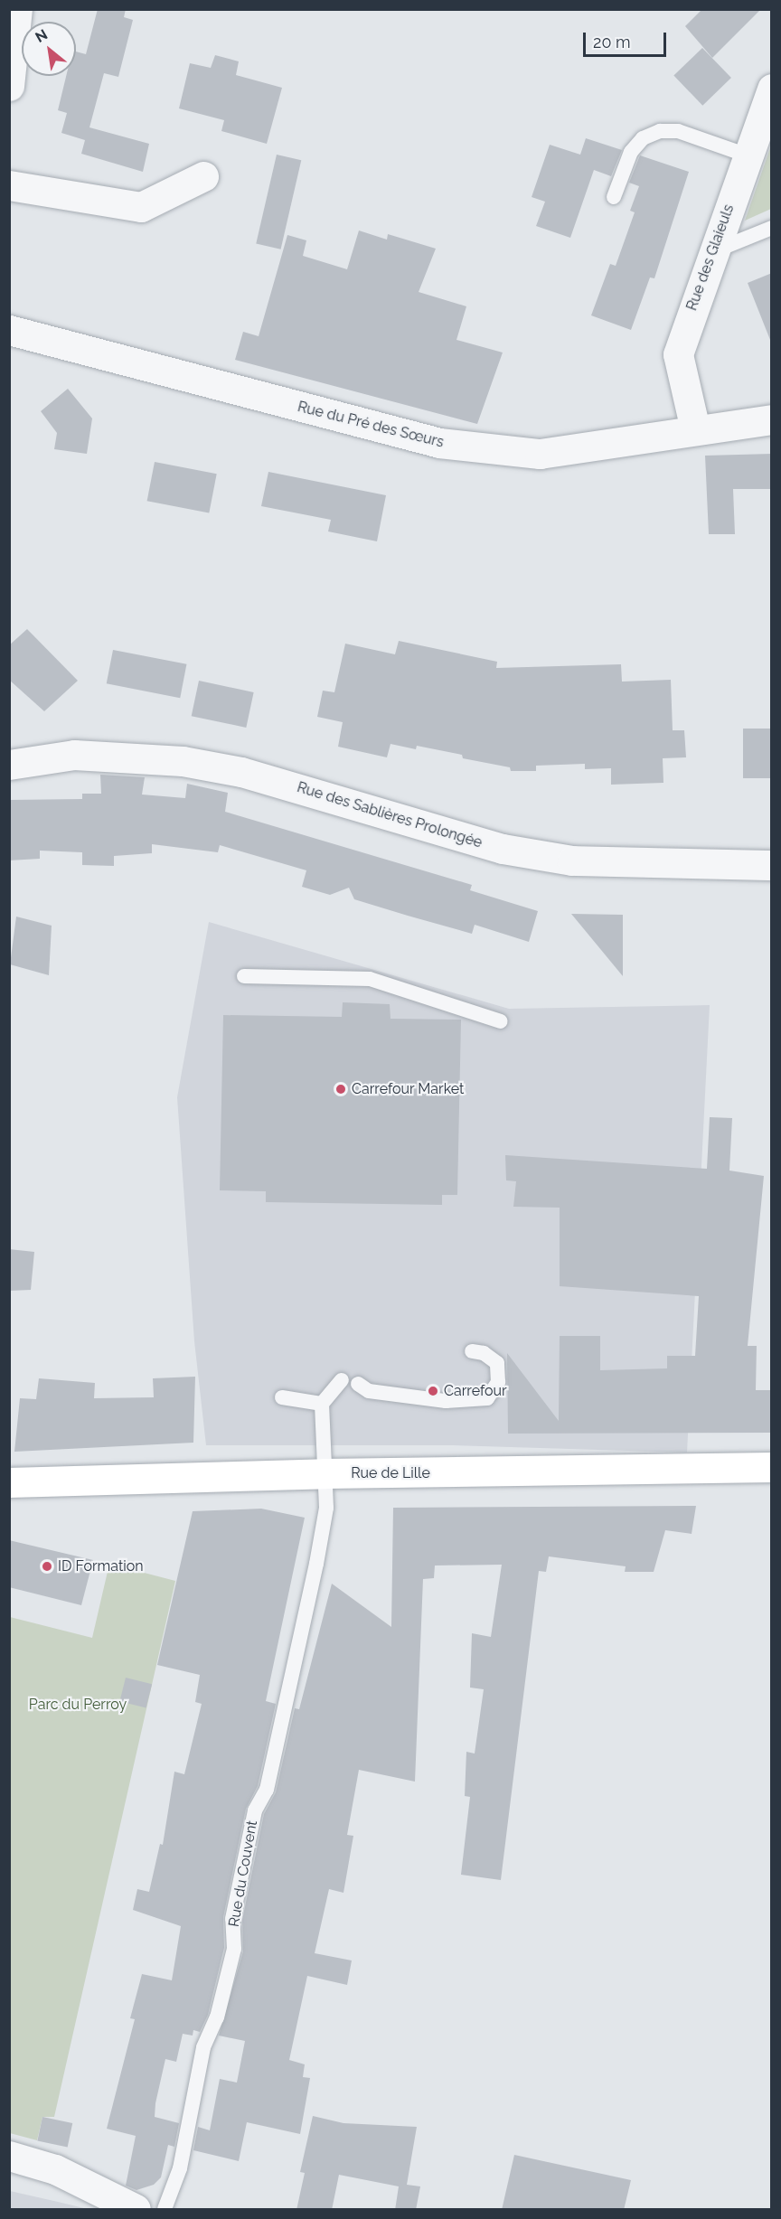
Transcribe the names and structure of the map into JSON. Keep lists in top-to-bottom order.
{
  "streets": {
    "main road": ["Rue de Lille"],
    "street": ["Rue des Glaieuls", "Rue du Pré des Sœurs", "Rue des Sablières Prolongée"],
    "lane": ["Rue du Couvent"]
  },
  "crossings": [
    ["Rue des Glaieuls", "Rue du Pré des Sœurs"],
    ["Rue de Lille", "Rue du Couvent"]
  ],
  "parks": ["Parc du Perroy"],
  "places": ["Carrefour Market", "Carrefour", "ID Formation"],
  "scale_bar": "20 m",
  "north": "top left"
}
